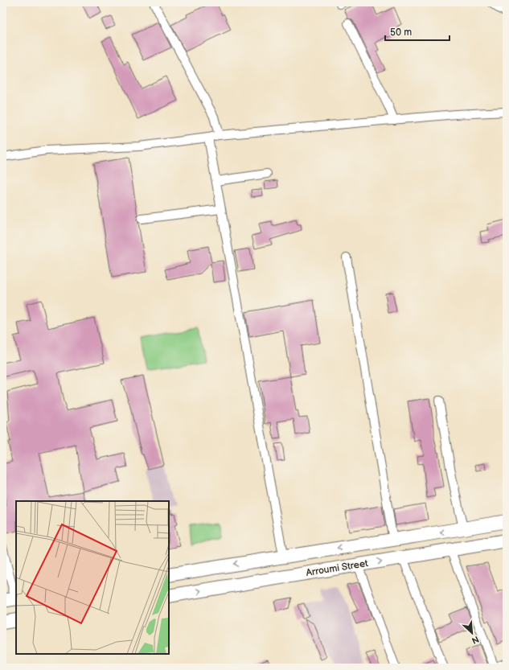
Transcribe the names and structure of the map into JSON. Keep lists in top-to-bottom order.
{
  "streets": {
    "main road": ["Arroumi Street"]
  },
  "scale_bar": "50 m",
  "north": "bottom right"
}
